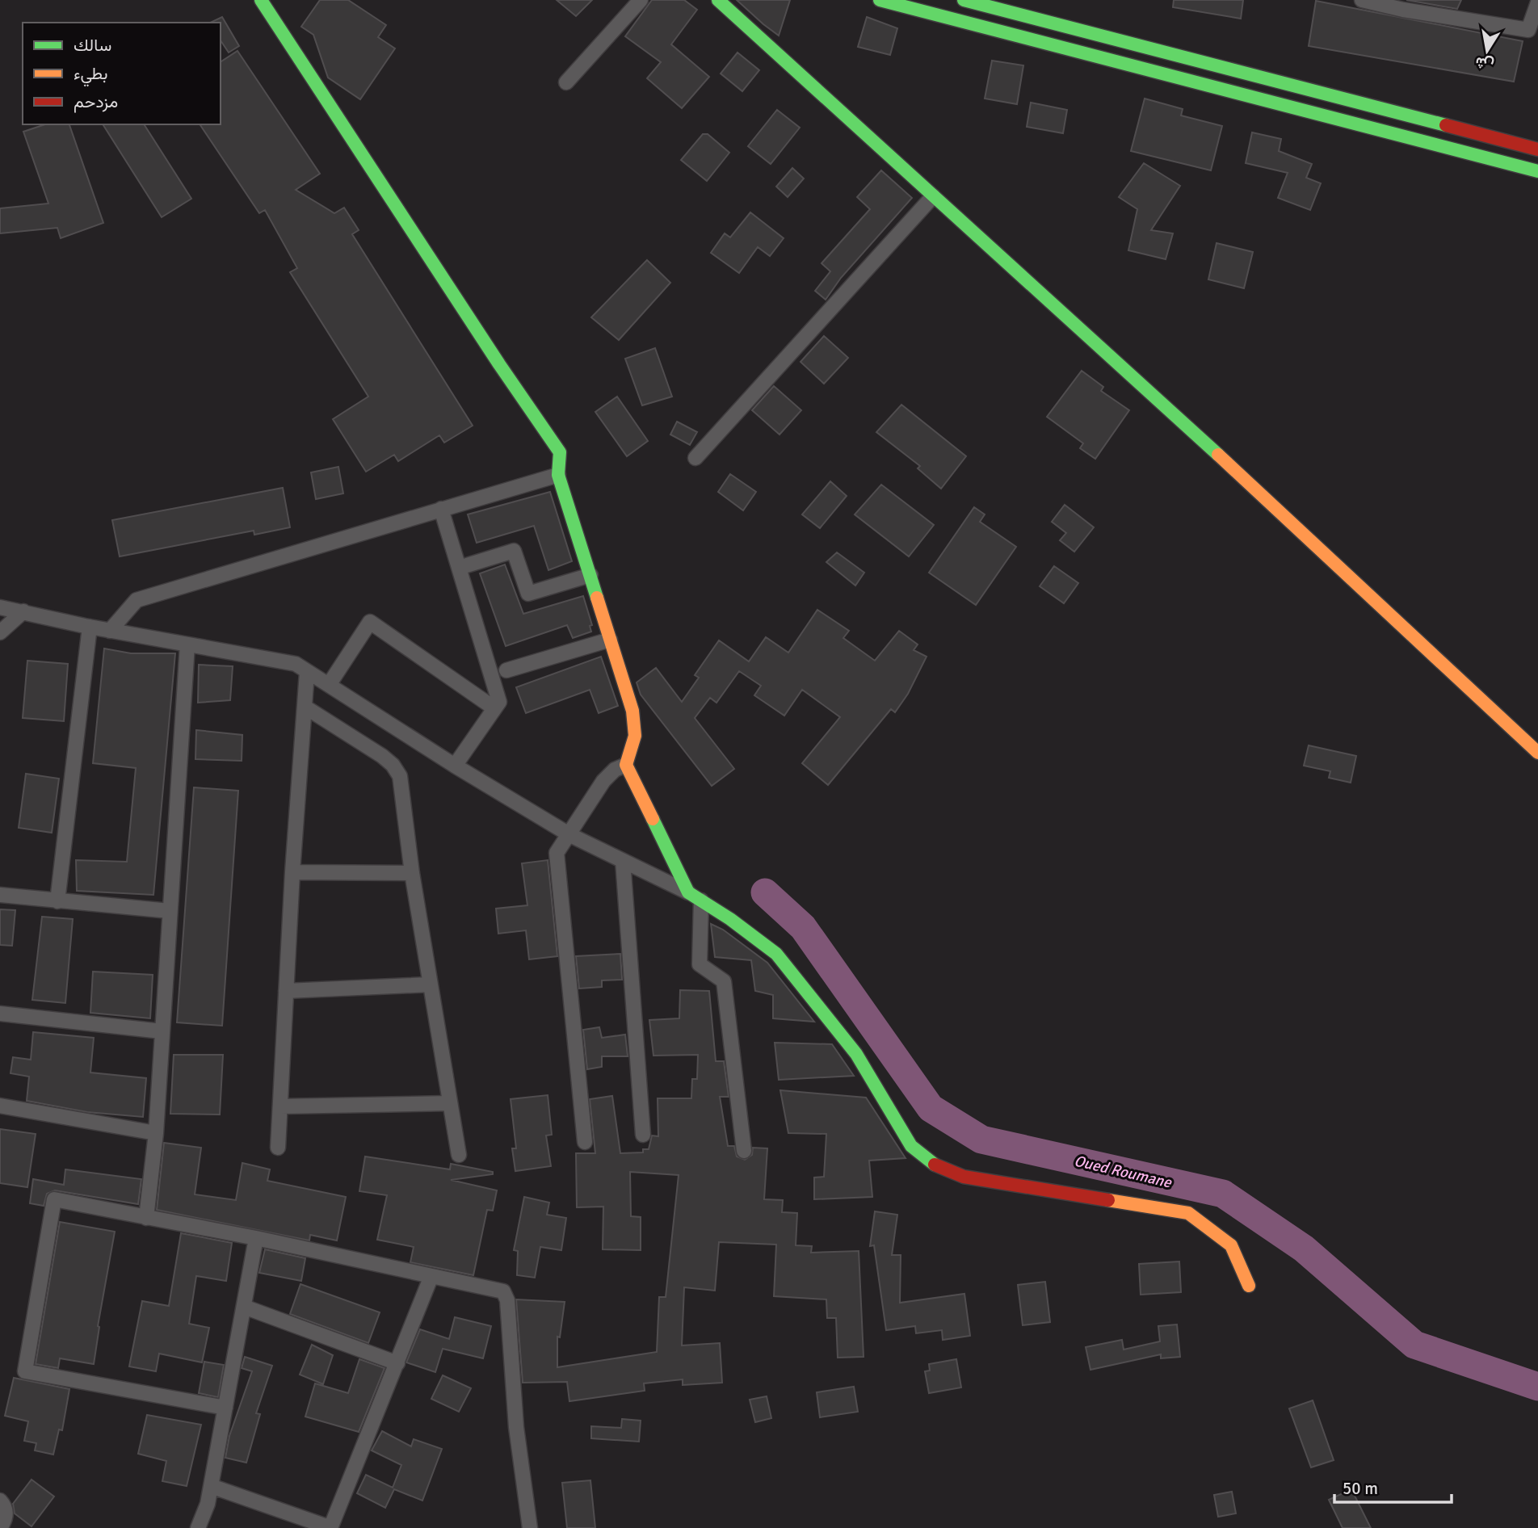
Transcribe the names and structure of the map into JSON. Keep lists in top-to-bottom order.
{
  "water": ["Oued Roumane"],
  "legend": ["سالك", "بطيء", "مزدحم"],
  "scale_bar": "50 m",
  "north": "bottom"
}
